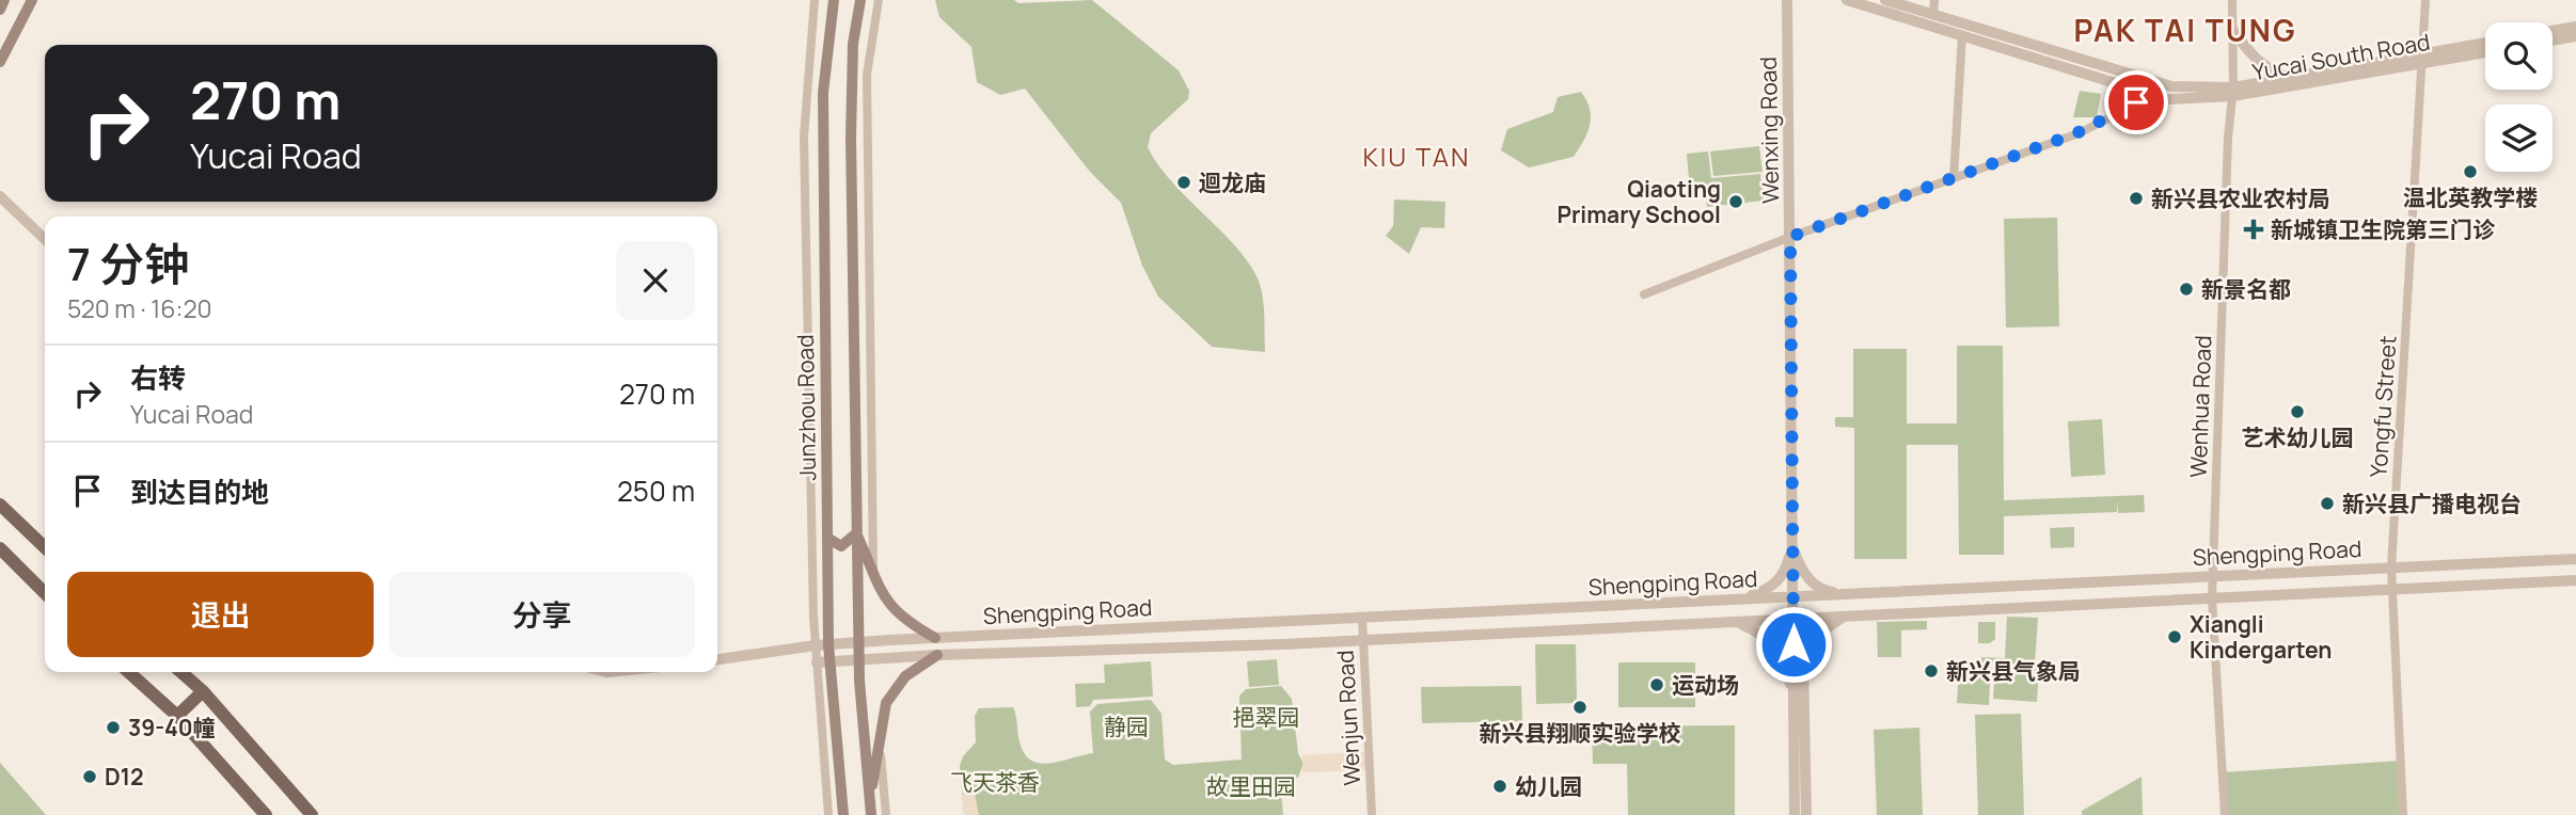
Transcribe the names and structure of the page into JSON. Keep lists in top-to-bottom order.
{
  "streets": {
    "main road": ["Junzhou Road"],
    "street": [
      "Yucai South Road",
      "Wenxing Road",
      "Wenhua Road",
      "Yongfu Street",
      "Shengping Road",
      "Wenjun Road"
    ]
  },
  "crossings": [
    ["Yucai South Road", "Wenhua Road"],
    ["Yucai South Road", "Yongfu Street"],
    ["Wenxing Road", "Shengping Road"],
    ["Wenhua Road", "Shengping Road"],
    ["Yongfu Street", "Shengping Road"],
    ["Junzhou Road", "Shengping Road"],
    ["Shengping Road", "Wenjun Road"]
  ],
  "districts": ["PAK TAI TUNG", "KIU TAN"],
  "parks": [
    "挹翠园",
    "静园",
    "飞天茶香",
    "故里田园"
  ],
  "places": {
    "other": [
      "温北英教学楼",
      "迴龙庙",
      "新兴县农业农村局",
      "Qiaoting Primary School",
      "新景名都",
      "艺术幼儿园",
      "新兴县广播电视台",
      "Xiangli Kindergarten",
      "新兴县气象局",
      "运动场",
      "新兴县翔顺实验学校",
      "39-40幢",
      "D12",
      "幼儿园"
    ],
    "health": ["新城镇卫生院第三门诊"]
  },
  "page": {
    "turn": ["270 m", "Yucai Road"],
    "heading": ["7 分钟", "520 m · 16:20"],
    "list": [
      {
        "name": "右转",
        "note": "Yucai Road",
        "value": "270 m"
      },
      {
        "name": "到达目的地",
        "value": "250 m"
      }
    ],
    "buttons": ["退出", "分享"]
  }
}
